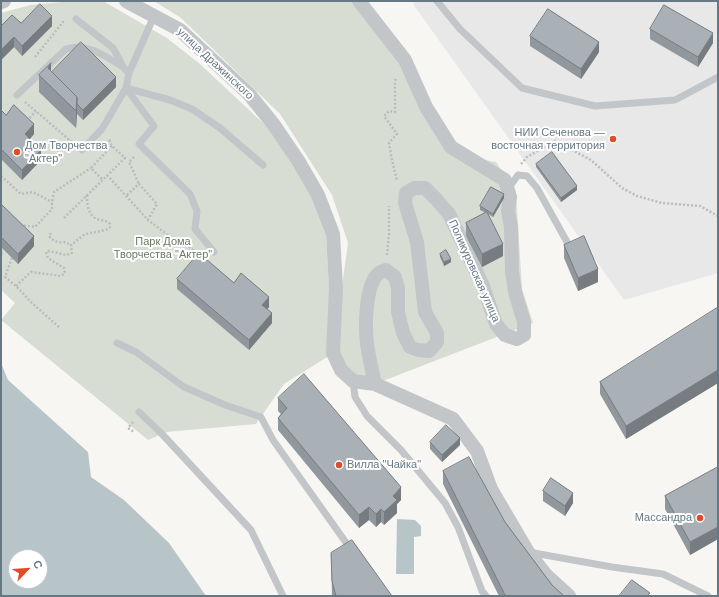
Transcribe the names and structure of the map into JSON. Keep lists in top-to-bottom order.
{
  "streets": {
    "street": ["улица Дражинского", "Поликуровская улица"]
  },
  "parks": ["Парк Дома Творчества \"Актер\""],
  "places": [
    "НИИ Сеченова — восточная территория",
    "Дом Творчества \"Актер\"",
    "Вилла \"Чайка\"",
    "Массандра"
  ],
  "north": "top right"
}
